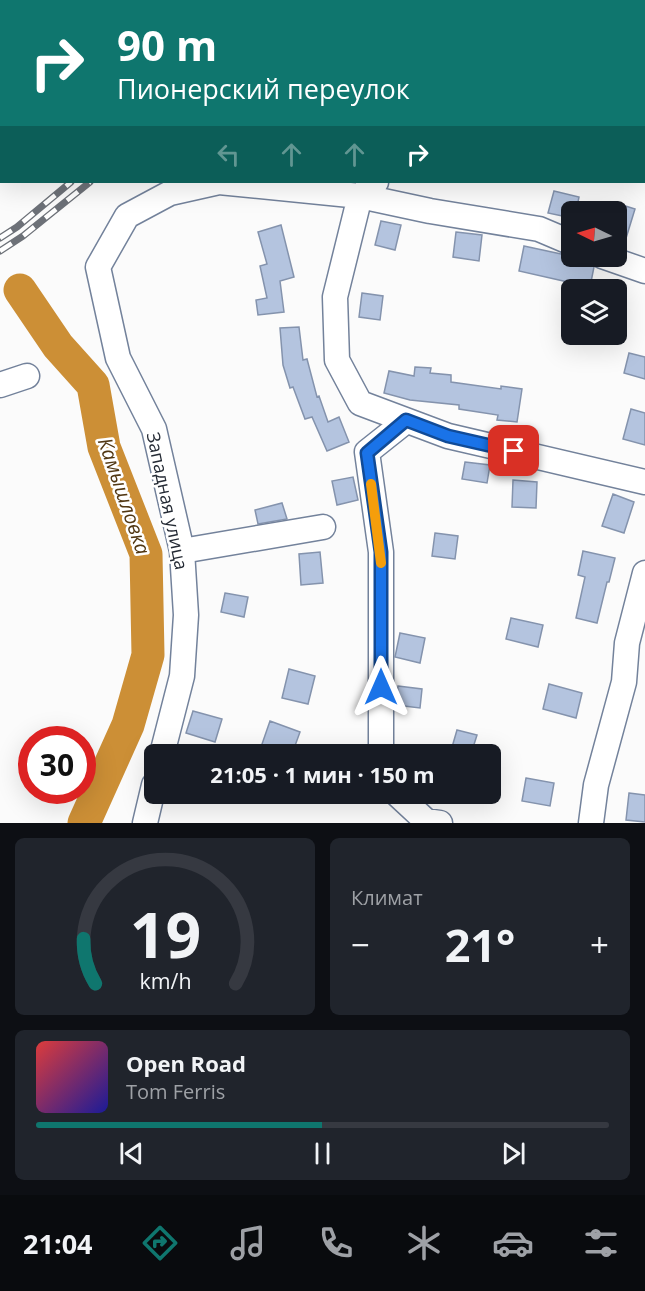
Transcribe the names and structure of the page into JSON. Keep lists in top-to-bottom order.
{
  "streets": {
    "street": ["Западная улица"]
  },
  "water": ["Камышловка"],
  "north": "left",
  "page": {
    "turn": ["90 m", "Пионерский переулок"],
    "limit": "30",
    "trip": "21:05 · 1 мин · 150 m",
    "tile": "Климат",
    "heat": ["−", "21°", "+"],
    "song": ["Open Road", "Tom Ferris"],
    "tabs": "21:04",
    "gauge": ["19", "km/h"]
  }
}
